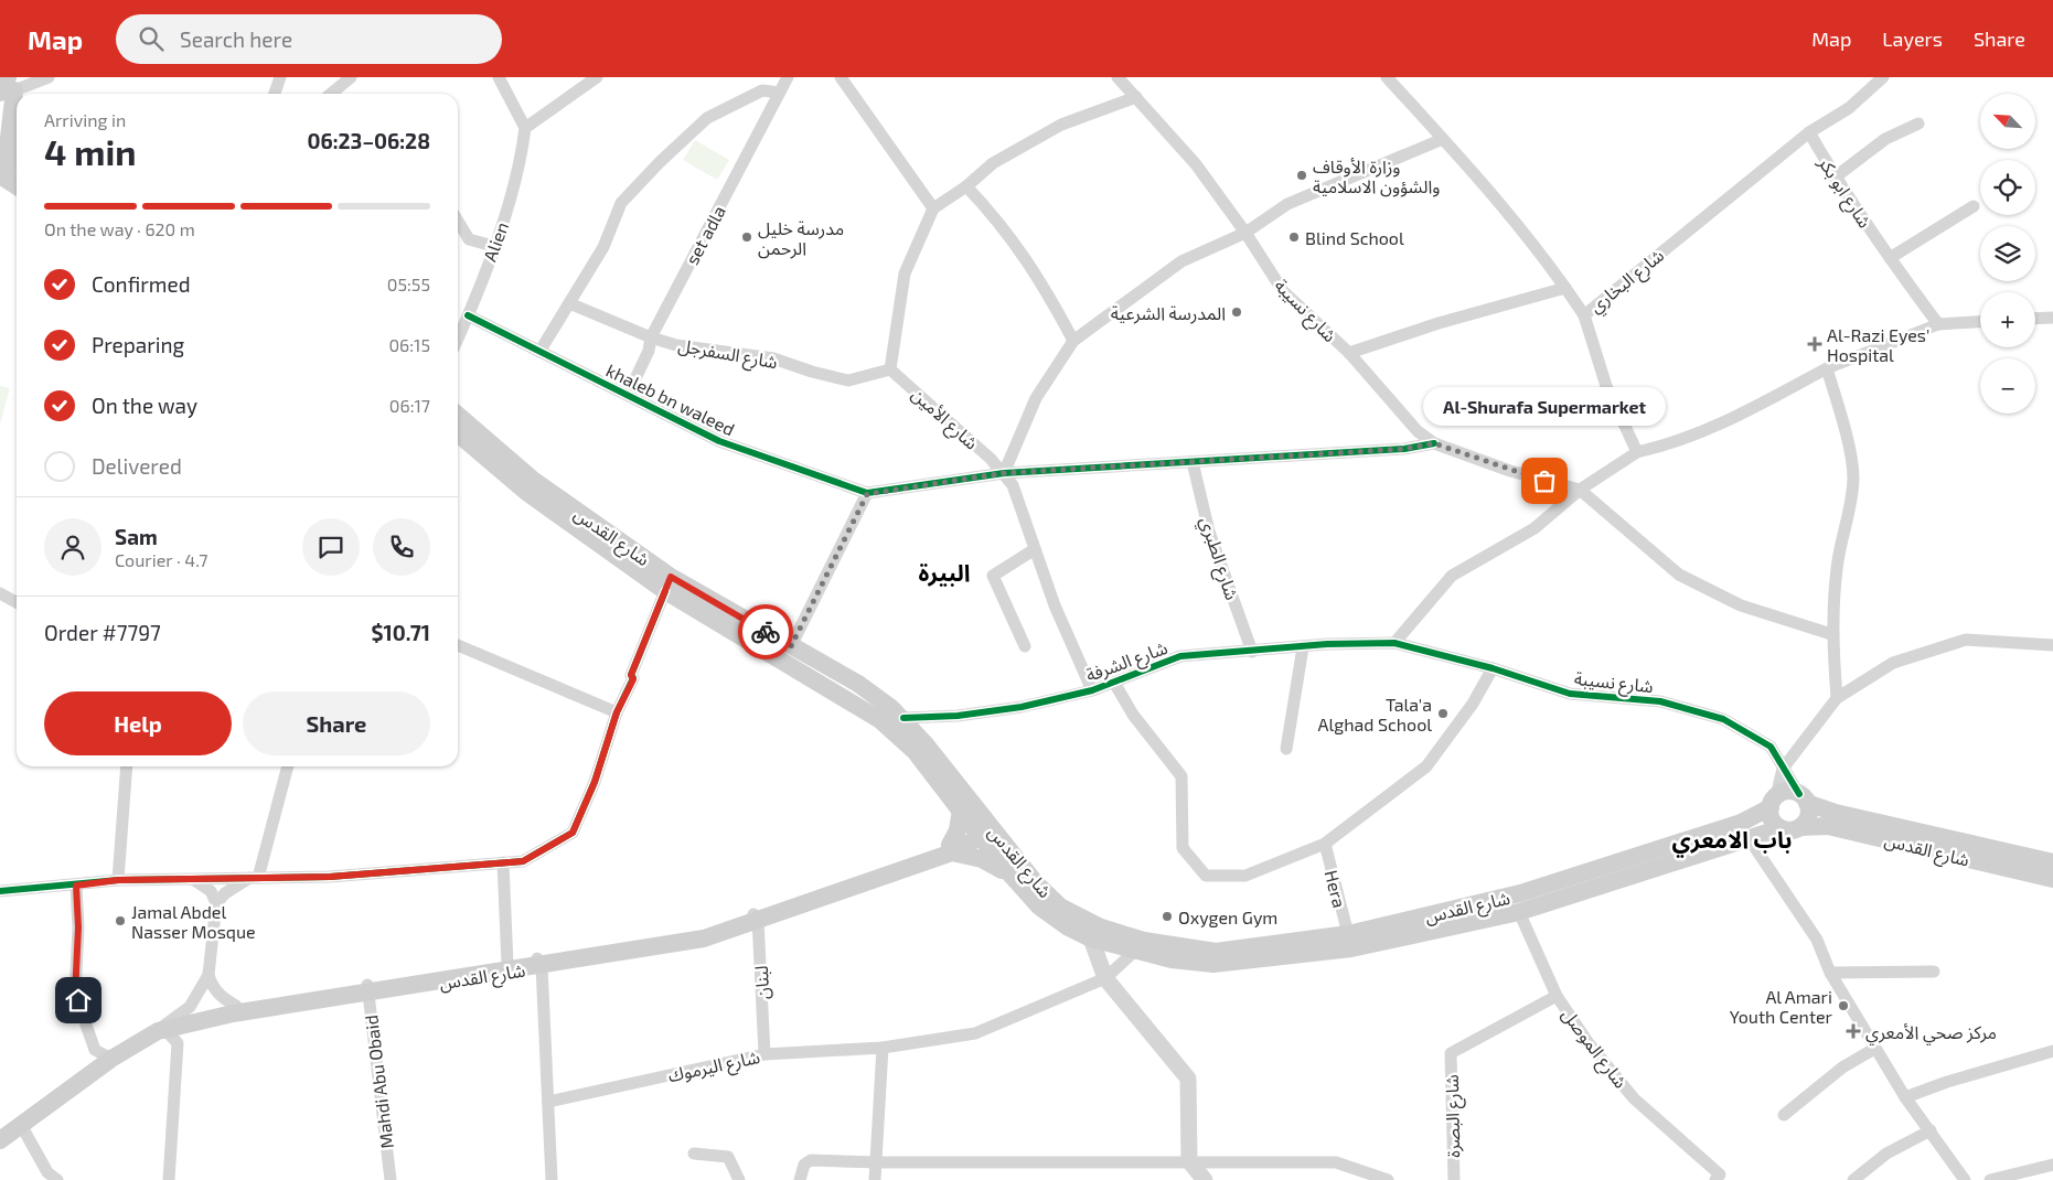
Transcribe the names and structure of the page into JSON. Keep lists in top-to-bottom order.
{
  "streets": {
    "main road": ["شارع القدس"],
    "street": [
      "شارع ابو بكر",
      "set adla",
      "Alien",
      "شارع البخاري",
      "شارع نسيبة",
      "شارع السفرجل",
      "khaleb bn waleed",
      "شارع الأمين",
      "شارع الطبري",
      "شارع الشرفة",
      "Hera",
      "لبنان",
      "شارع الموصل",
      "شارع اليرموك",
      "Mahdi Abu Obaid",
      "شارع البصرة"
    ]
  },
  "crossings": [
    ["شارع ابو بكر", "شارع البخاري"],
    ["set adla", "شارع السفرجل"],
    ["set adla", "khaleb bn waleed"],
    ["Alien", "khaleb bn waleed"],
    ["شارع نسيبة", "شارع القدس"],
    ["شارع نسيبة", "شارع الشرفة"],
    ["شارع السفرجل", "شارع الأمين"],
    ["شارع الأمين", "شارع الشرفة"],
    ["شارع القدس", "شارع الشرفة"],
    ["شارع القدس", "Hera"],
    ["شارع القدس", "شارع اليرموك"],
    ["شارع الطبري", "شارع الشرفة"],
    ["لبنان", "شارع اليرموك"],
    ["شارع الموصل", "شارع البصرة"]
  ],
  "districts": ["البيرة", "باب الامعري"],
  "places": {
    "other": [
      "وزارة الأوقاف والشؤون الاسلامية",
      "مدرسة خليل الرحمن",
      "Blind School",
      "المدرسة الشرعية",
      "Al-Shurafa Supermarket",
      "Tala'a Alghad School",
      "Oxygen Gym",
      "Jamal Abdel Nasser Mosque",
      "Al Amari Youth Center"
    ],
    "health": ["Al-Razi Eyes' Hospital", "مركز صحي الأمعري"]
  },
  "north": "top left",
  "page": {
    "header": "Map",
    "search": "Search here",
    "nav": ["Map", "Layers", "Share"],
    "map_buttons": ["+", "−"],
    "heading": ["4 min", "Arriving in", "06:23–06:28"],
    "panel": [
      "Sam",
      "Courier · 4.7",
      "Order #7797",
      "$10.71"
    ],
    "bar": "On the way · 620 m",
    "list": [
      ["Confirmed", "05:55"],
      ["Preparing", "06:15"],
      ["On the way", "06:17"],
      "Delivered"
    ],
    "bubble": "Al-Shurafa Supermarket",
    "buttons": ["Help", "Share"]
  }
}
